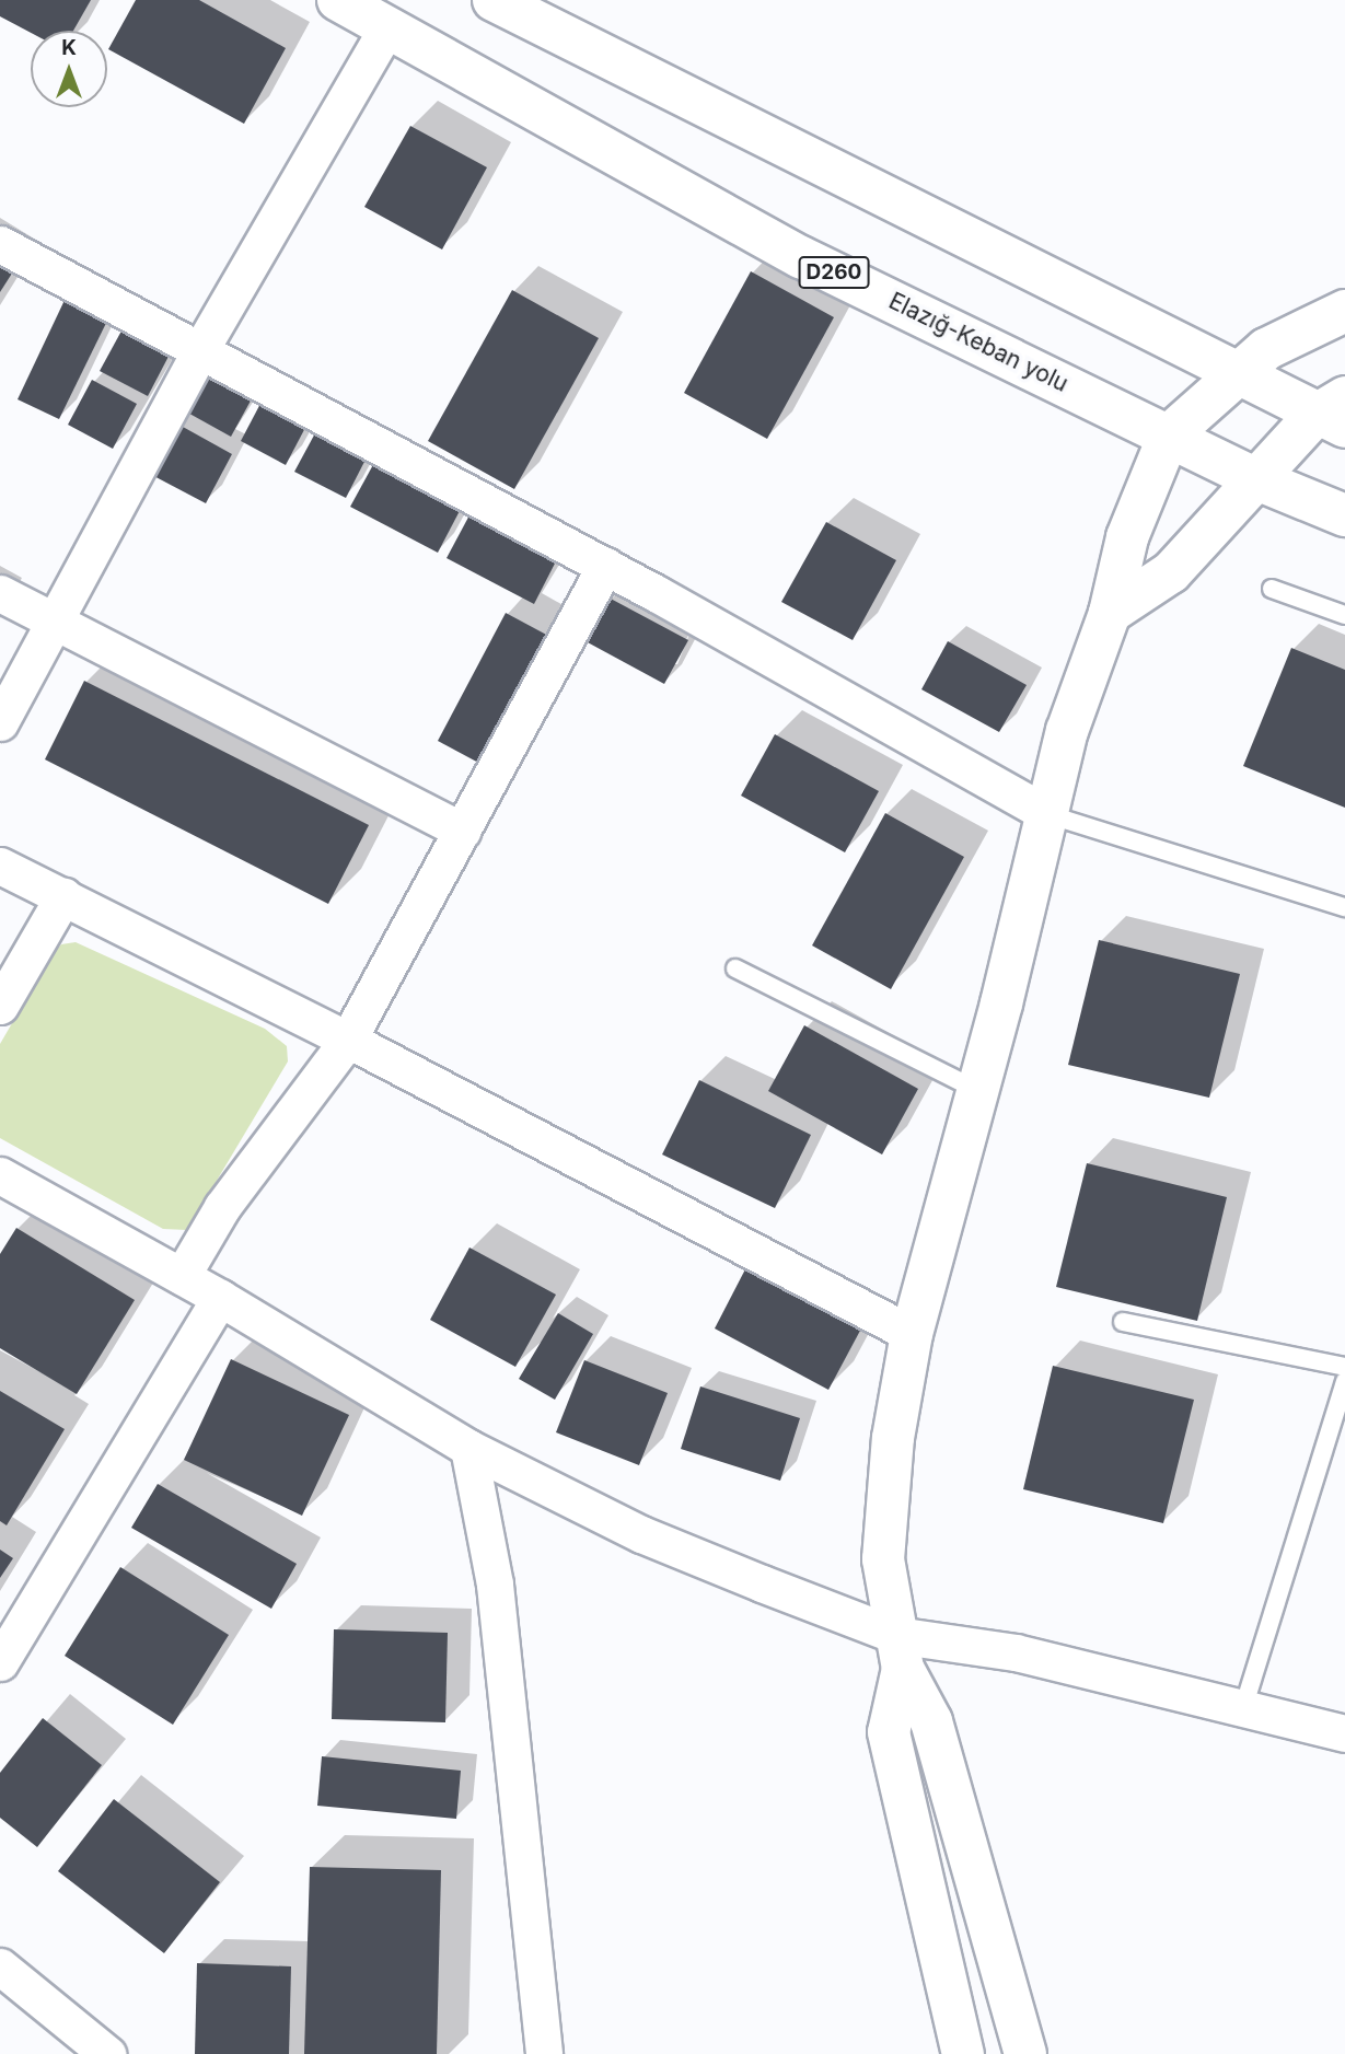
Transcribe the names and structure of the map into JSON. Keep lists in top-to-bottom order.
{
  "streets": {
    "main road": ["D260", "Elazığ-Keban yolu"]
  },
  "north": "top"
}
